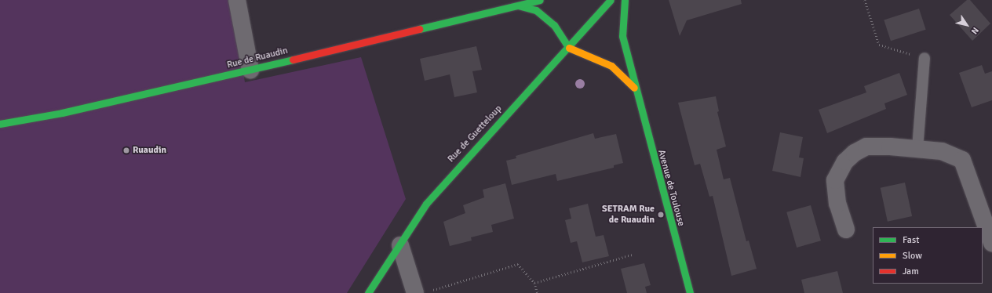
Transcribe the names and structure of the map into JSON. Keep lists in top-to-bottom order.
{
  "streets": {
    "street": ["Rue de Ruaudin", "Rue de Guetteloup", "Avenue de Toulouse"]
  },
  "crossings": [
    ["Rue de Ruaudin", "Rue de Guetteloup"]
  ],
  "places": ["Ruaudin", "SETRAM Rue de Ruaudin"],
  "legend": ["Fast", "Slow", "Jam"],
  "north": "bottom right"
}
